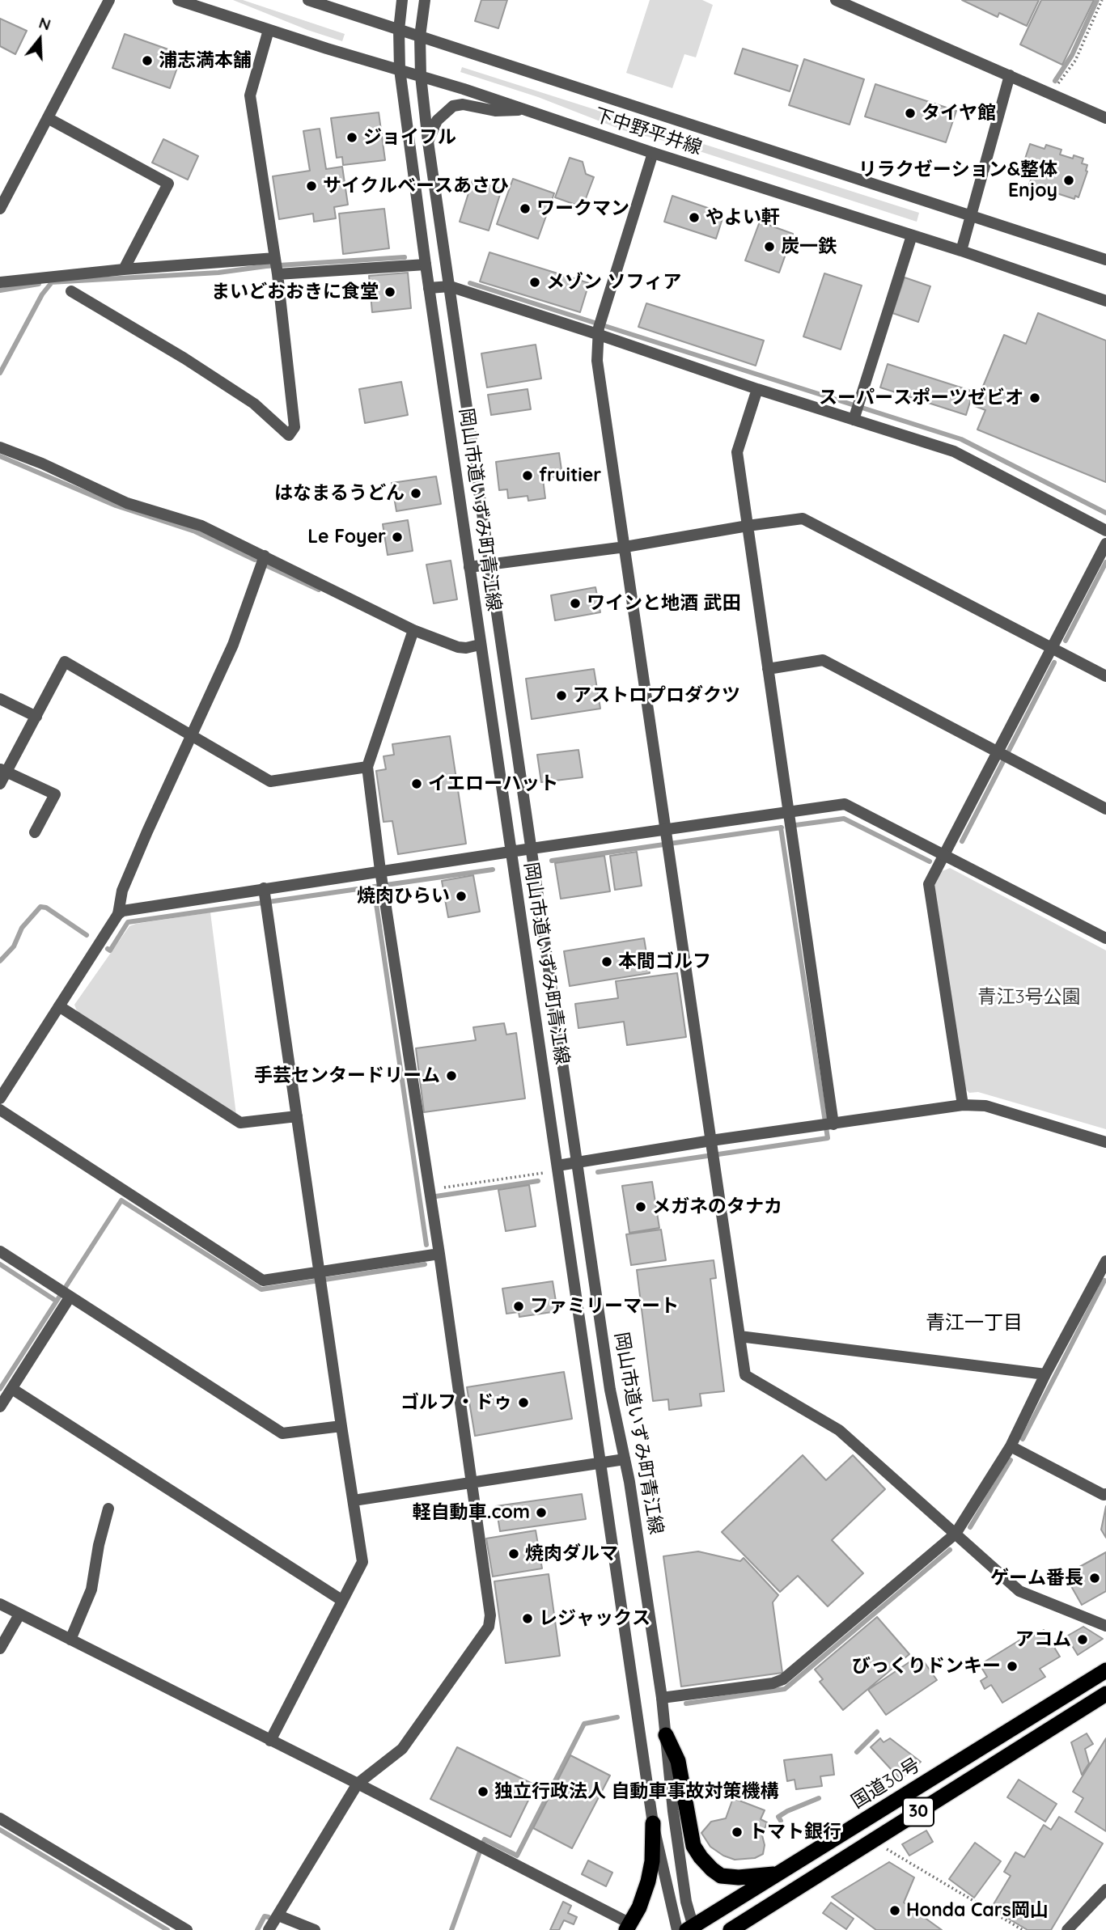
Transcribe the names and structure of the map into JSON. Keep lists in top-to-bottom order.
{
  "streets": {
    "highway": ["国道30号", "30"],
    "street": ["下中野平井線", "岡山市道いずみ町青江線"]
  },
  "crossings": [
    ["下中野平井線", "岡山市道いずみ町青江線"],
    ["岡山市道いずみ町青江線", "国道30号"]
  ],
  "districts": ["青江一丁目"],
  "parks": ["青江3号公園"],
  "places": [
    "浦志満本舗",
    "タイヤ館",
    "ジョイフル",
    "リラクゼーション&整体 Enjoy",
    "サイクルベースあさひ",
    "ワークマン",
    "やよい軒",
    "炭一鉄",
    "メゾン ソフィア",
    "まいどおおきに食堂",
    "スーパースポーツゼビオ",
    "fruitier",
    "はなまるうどん",
    "Le Foyer",
    "ワインと地酒 武田",
    "アストロプロダクツ",
    "イエローハット",
    "焼肉ひらい",
    "本間ゴルフ",
    "手芸センタードリーム",
    "メガネのタナカ",
    "ファミリーマート",
    "ゴルフ・ドゥ",
    "軽自動車.com",
    "焼肉ダルマ",
    "ゲーム番長",
    "レジャックス",
    "アコム",
    "びっくりドンキー",
    "独立行政法人 自動車事故対策機構",
    "トマト銀行",
    "Honda Cars岡山"
  ],
  "north": "top"
}
